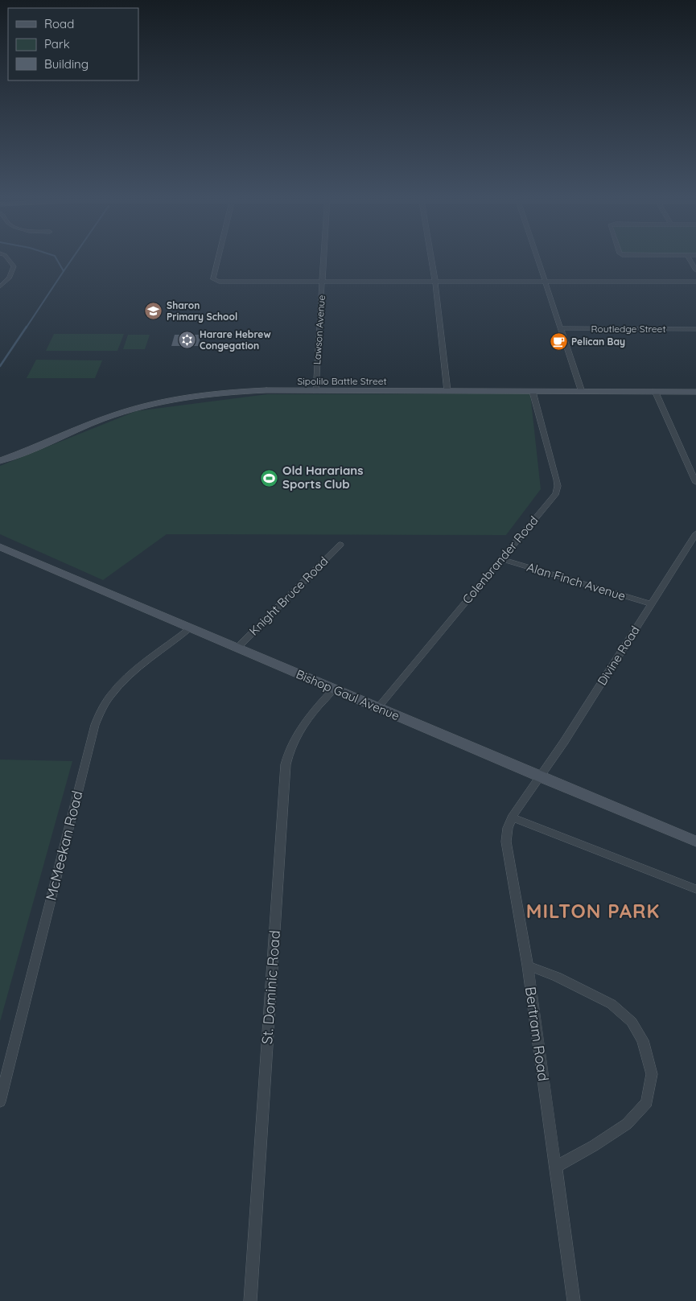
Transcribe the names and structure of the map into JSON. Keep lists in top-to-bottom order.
{
  "streets": {
    "main road": ["Sipolilo Battle Street", "Bishop Gaul Avenue"],
    "street": [
      "Routledge Street",
      "Lawson Avenue",
      "Colenbrander Road",
      "Alan Finch Avenue",
      "Knight Bruce Road",
      "Divine Road",
      "McMeekan Road",
      "St. Dominic Road",
      "Bertram Road"
    ]
  },
  "crossings": [
    ["Lawson Avenue", "Sipolilo Battle Street"],
    ["Sipolilo Battle Street", "Colenbrander Road"],
    ["Colenbrander Road", "Alan Finch Avenue"],
    ["Colenbrander Road", "Bishop Gaul Avenue"],
    ["Alan Finch Avenue", "Divine Road"],
    ["Knight Bruce Road", "Bishop Gaul Avenue"],
    ["Divine Road", "Bishop Gaul Avenue"],
    ["Divine Road", "Bertram Road"],
    ["Bishop Gaul Avenue", "McMeekan Road"],
    ["Bishop Gaul Avenue", "St. Dominic Road"],
    ["Bishop Gaul Avenue", "Bertram Road"]
  ],
  "districts": ["MILTON PARK"],
  "places": {
    "school or university": ["Sharon Primary School"],
    "synagogue": ["Harare Hebrew Congegation"],
    "cafe": ["Pelican Bay"],
    "sports": ["Old Hararians Sports Club"]
  },
  "legend": ["Road", "Park", "Building"]
}
